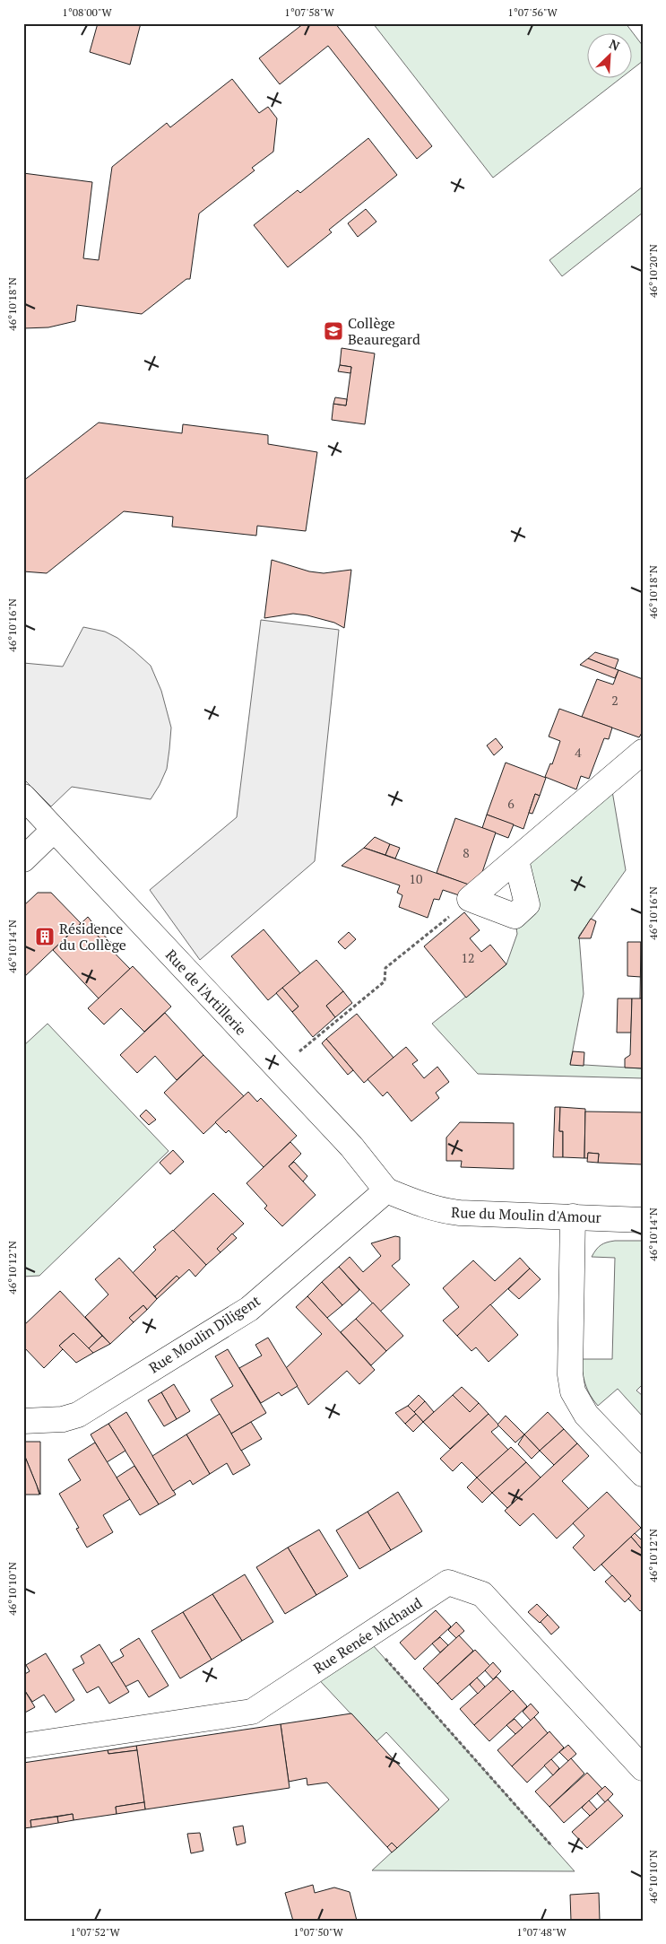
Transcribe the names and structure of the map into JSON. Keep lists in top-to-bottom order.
{
  "streets": {
    "street": [
      "Rue de l'Artillerie",
      "Rue du Moulin d'Amour",
      "Rue Moulin Diligent",
      "Rue Renée Michaud"
    ]
  },
  "crossings": [
    ["Rue de l'Artillerie", "Rue du Moulin d'Amour"],
    ["Rue de l'Artillerie", "Rue Moulin Diligent"],
    ["Rue du Moulin d'Amour", "Rue Moulin Diligent"]
  ],
  "places": {
    "school or university": ["Collège Beauregard"],
    "building": ["Résidence du Collège"]
  },
  "house_numbers": [
    "2",
    "4",
    "6",
    "8",
    "10",
    "12"
  ],
  "north": "top right",
  "coordinates": [
    "1°08'00\"W",
    "1°07'58\"W",
    "1°07'56\"W",
    "46°10'20\"N",
    "46°10'18\"N",
    "46°10'16\"N",
    "46°10'14\"N",
    "46°10'12\"N",
    "46°10'10\"N",
    "1°07'52\"W",
    "1°07'50\"W",
    "1°07'48\"W"
  ]
}
